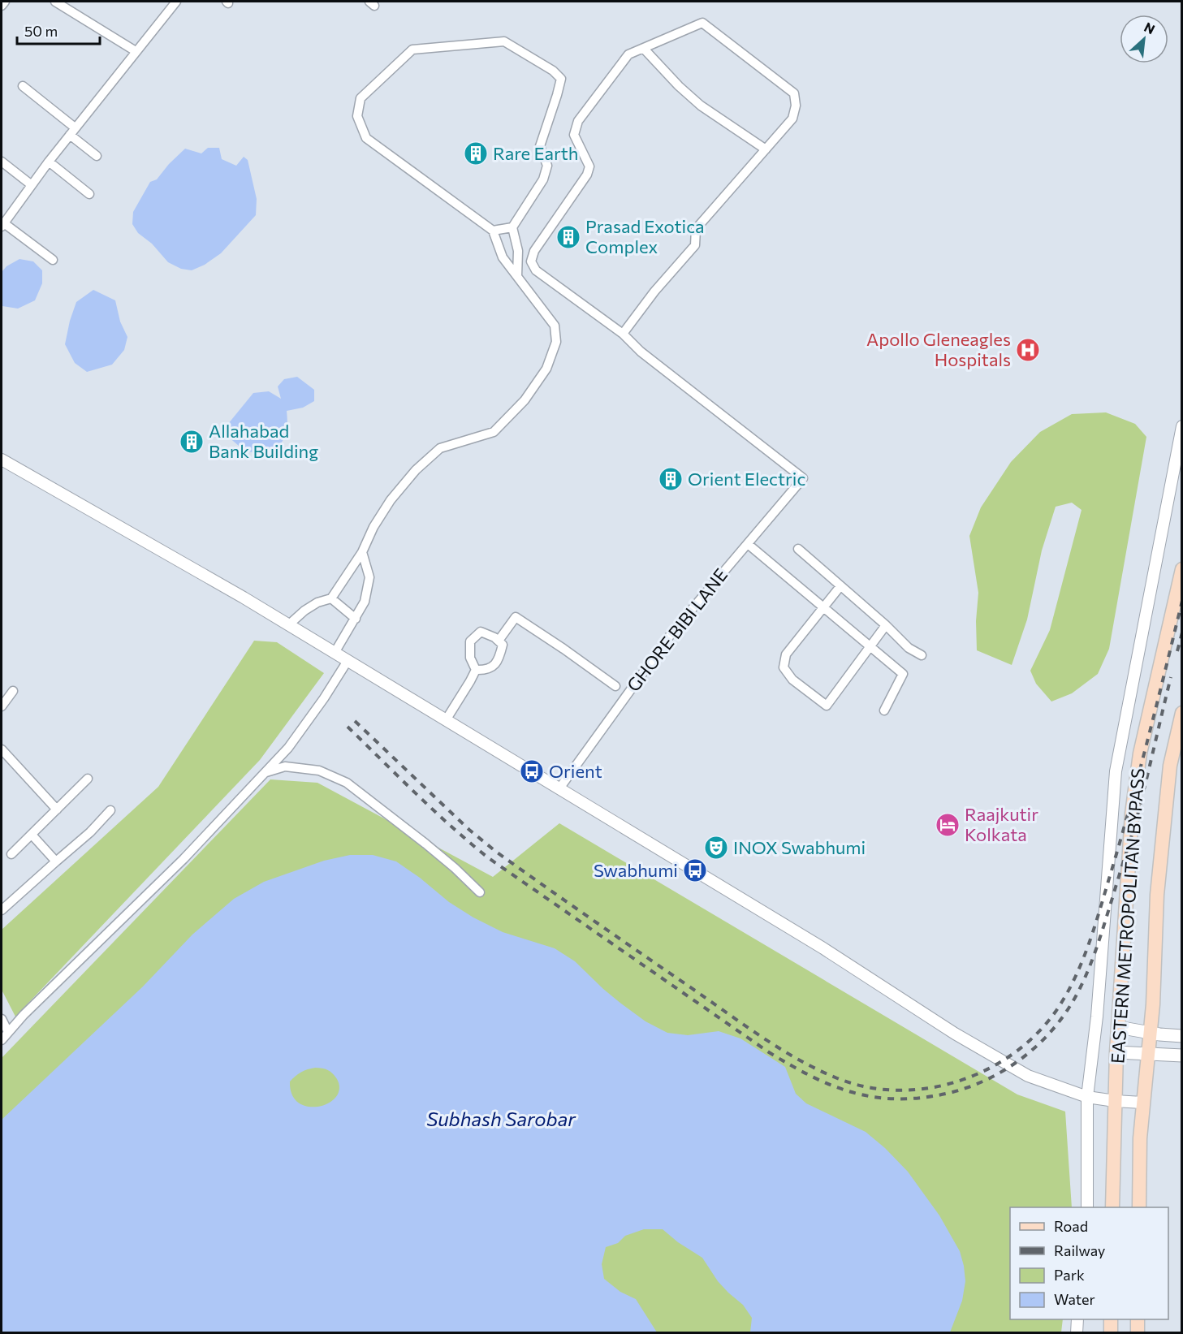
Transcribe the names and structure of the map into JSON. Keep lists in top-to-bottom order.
{
  "streets": {
    "main road": ["EASTERN METROPOLITAN BYPASS"],
    "street": ["GHORE BIBI LANE"]
  },
  "water": ["Subhash Sarobar"],
  "places": {
    "building": [
      "Rare Earth",
      "Prasad Exotica Complex",
      "Allahabad Bank Building",
      "Orient Electric"
    ],
    "hospital": ["Apollo Gleneagles Hospitals"],
    "bus stop": ["Orient", "Swabhumi"],
    "hotel": ["Raajkutir Kolkata"],
    "theatre": ["INOX Swabhumi"]
  },
  "legend": [
    "Road",
    "Railway",
    "Park",
    "Water"
  ],
  "scale_bar": "50 m",
  "north": "top right"
}
